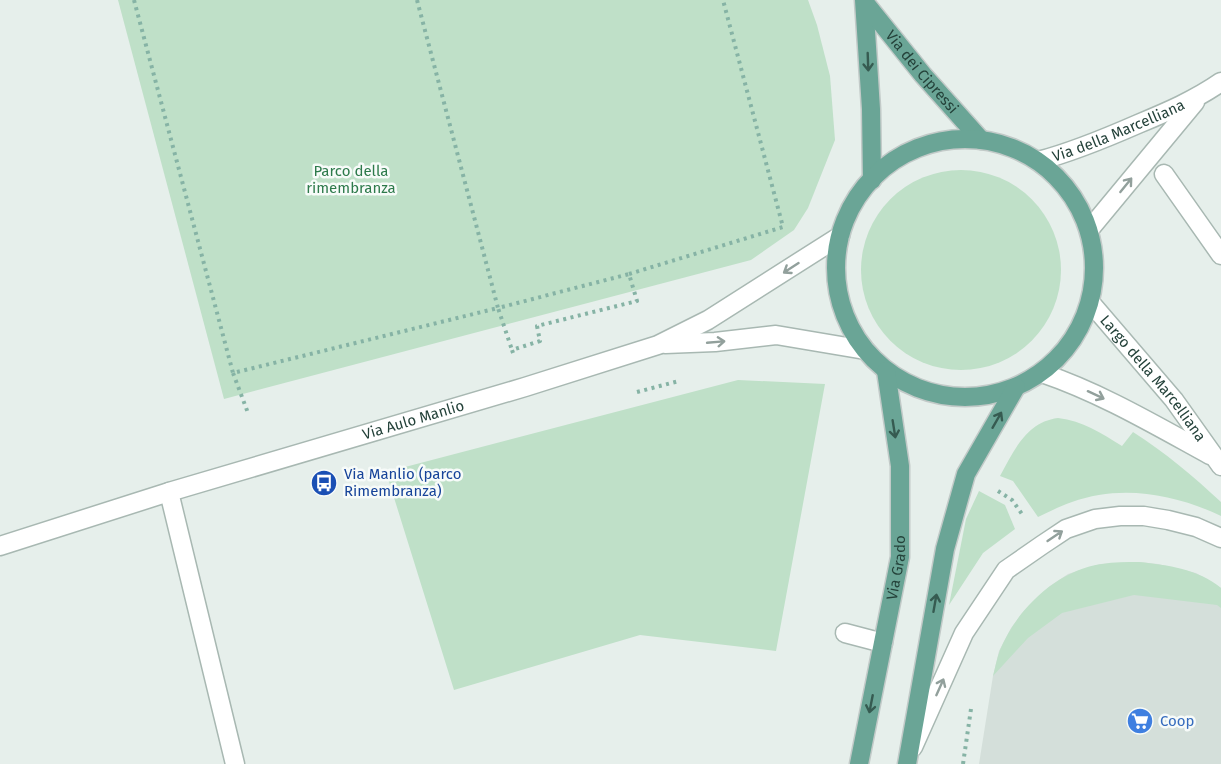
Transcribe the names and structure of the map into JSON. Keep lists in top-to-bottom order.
{
  "streets": {
    "main road": ["Via dei Cipressi", "Largo della Marcelliana", "Via Grado"],
    "street": ["Via della Marcelliana", "Via Aulo Manlio"]
  },
  "crossings": [
    ["Via dei Cipressi", "Largo della Marcelliana"],
    ["Via della Marcelliana", "Largo della Marcelliana"],
    ["Largo della Marcelliana", "Via Aulo Manlio"],
    ["Largo della Marcelliana", "Via Grado"]
  ],
  "one_way": ["Via dei Cipressi", "Via della Marcelliana"],
  "parks": ["Parco della rimembranza"],
  "places": {
    "bus stop": ["Via Manlio (parco Rimembranza)"],
    "supermarket": ["Coop"]
  }
}
